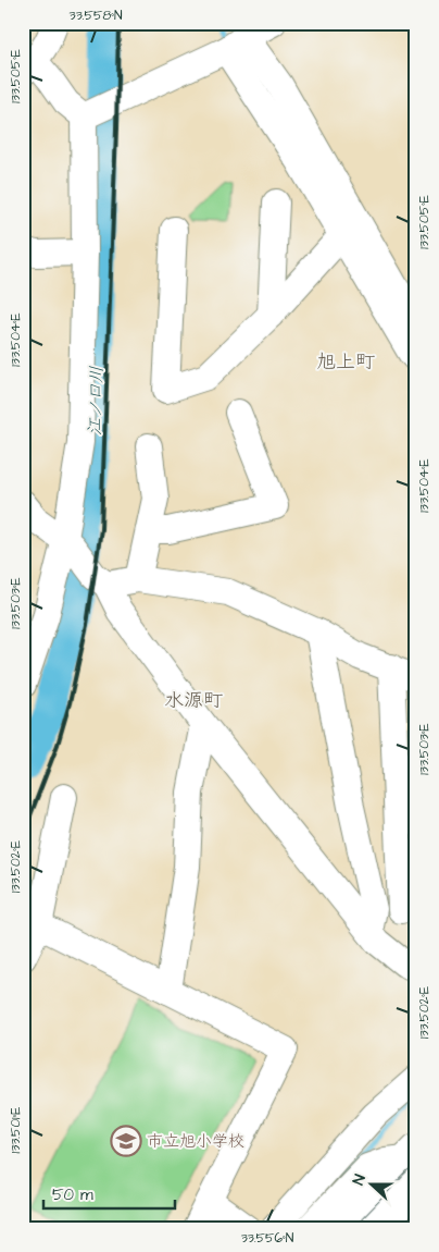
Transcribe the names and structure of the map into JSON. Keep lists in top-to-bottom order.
{
  "districts": ["旭上町", "水源町"],
  "water": ["江ノ口川"],
  "places": {
    "school or university": ["市立旭小学校"]
  },
  "scale_bar": "50 m",
  "north": "left",
  "coordinates": [
    "33.558°N",
    "133.505°E",
    "133.504°E",
    "133.503°E",
    "133.502°E",
    "133.501°E",
    "33.556°N"
  ]
}
